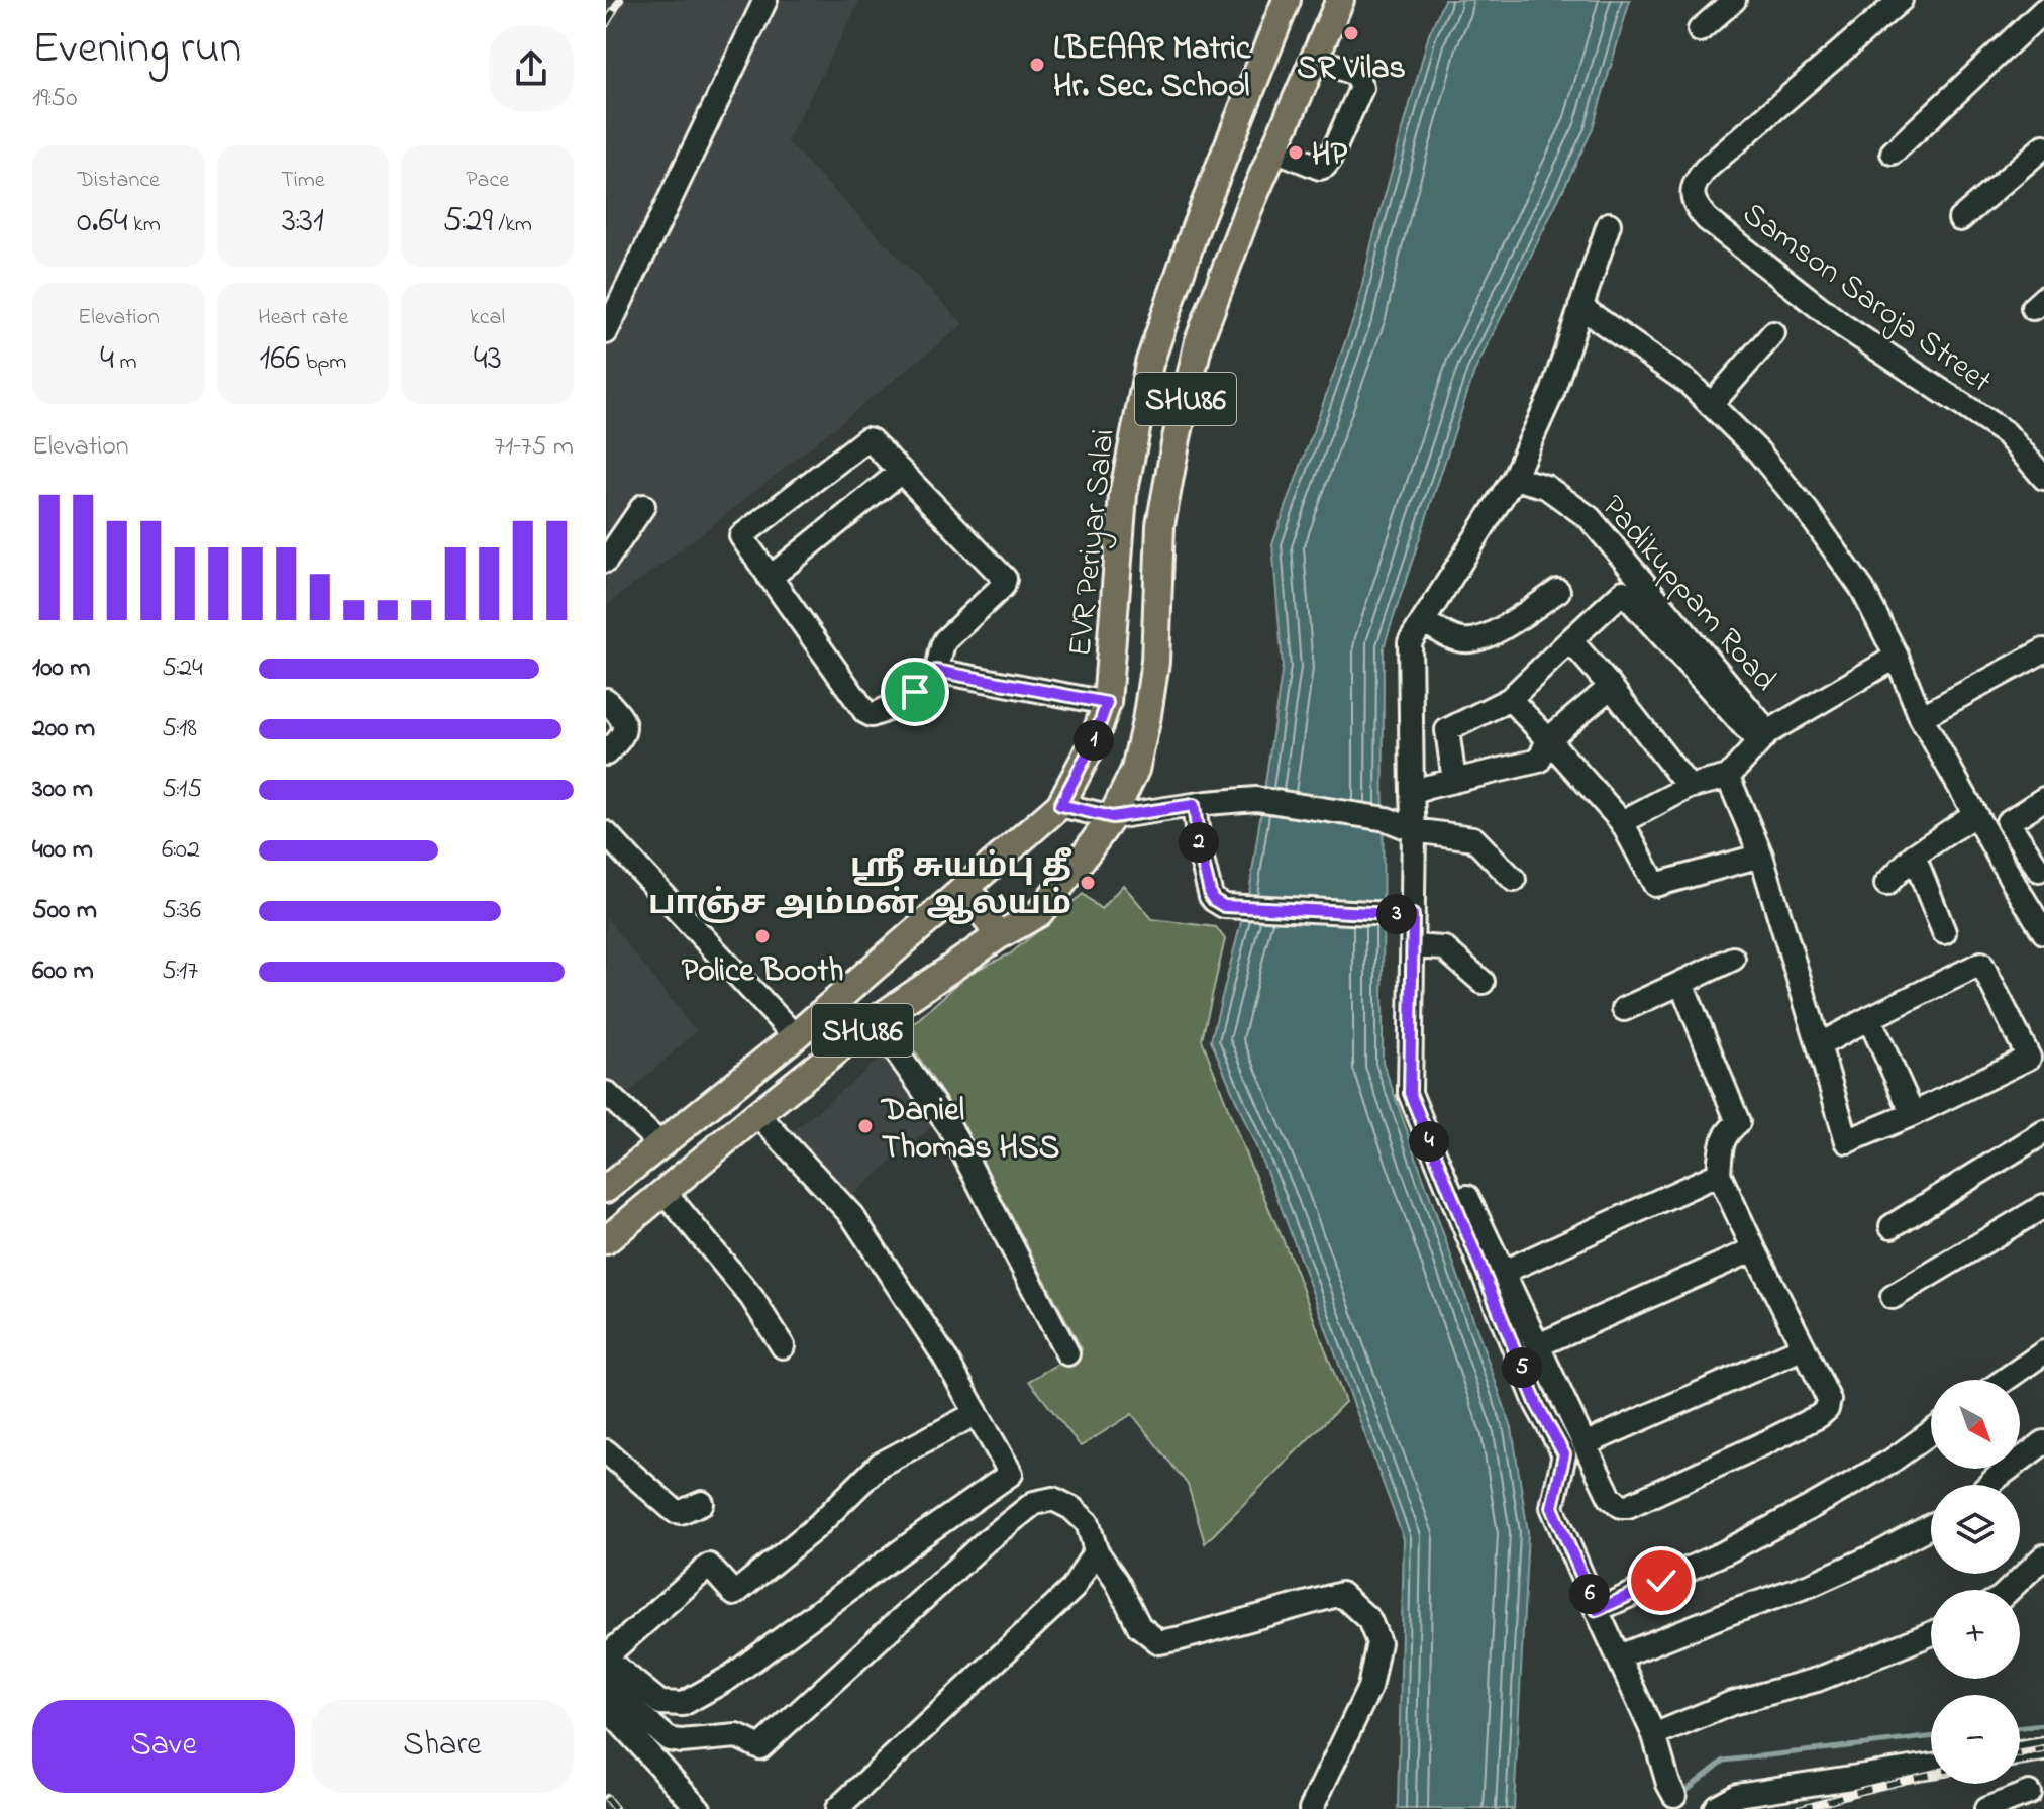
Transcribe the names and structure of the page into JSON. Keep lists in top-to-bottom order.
{
  "streets": {
    "main road": ["SHU86", "EVR Periyar Salai"],
    "street": ["Samson Saroja Street", "Padikuppam Road"]
  },
  "places": [
    "SR Vilas",
    "LBEAAR Matric Hr. Sec. School",
    "HP",
    "ஶ்ரீ சுயம்பு தீ பாஞ்ச அம்மன் ஆலயம்",
    "Police Booth",
    "Daniel Thomas HSS"
  ],
  "north": "bottom right",
  "page": {
    "heading": ["Evening run", "19:50"],
    "stats": [
      ["Distance", "0.64 km"],
      ["Time", "3:31"],
      ["Pace", "5:29 /km"],
      ["Elevation", "4 m"],
      ["Heart rate", "166 bpm"],
      ["kcal", "43"]
    ],
    "chart": ["Elevation", "71–75 m"],
    "list": [
      {
        "name": "100 m",
        "note": "5:24"
      },
      {
        "name": "200 m",
        "note": "5:18"
      },
      {
        "name": "300 m",
        "note": "5:15"
      },
      {
        "name": "400 m",
        "note": "6:02"
      },
      {
        "name": "500 m",
        "note": "5:36"
      },
      {
        "name": "600 m",
        "note": "5:17"
      }
    ],
    "pins": [
      "1",
      "2",
      "3",
      "4",
      "5",
      "6"
    ],
    "map_buttons": ["+", "−"],
    "buttons": ["Save", "Share"]
  }
}
